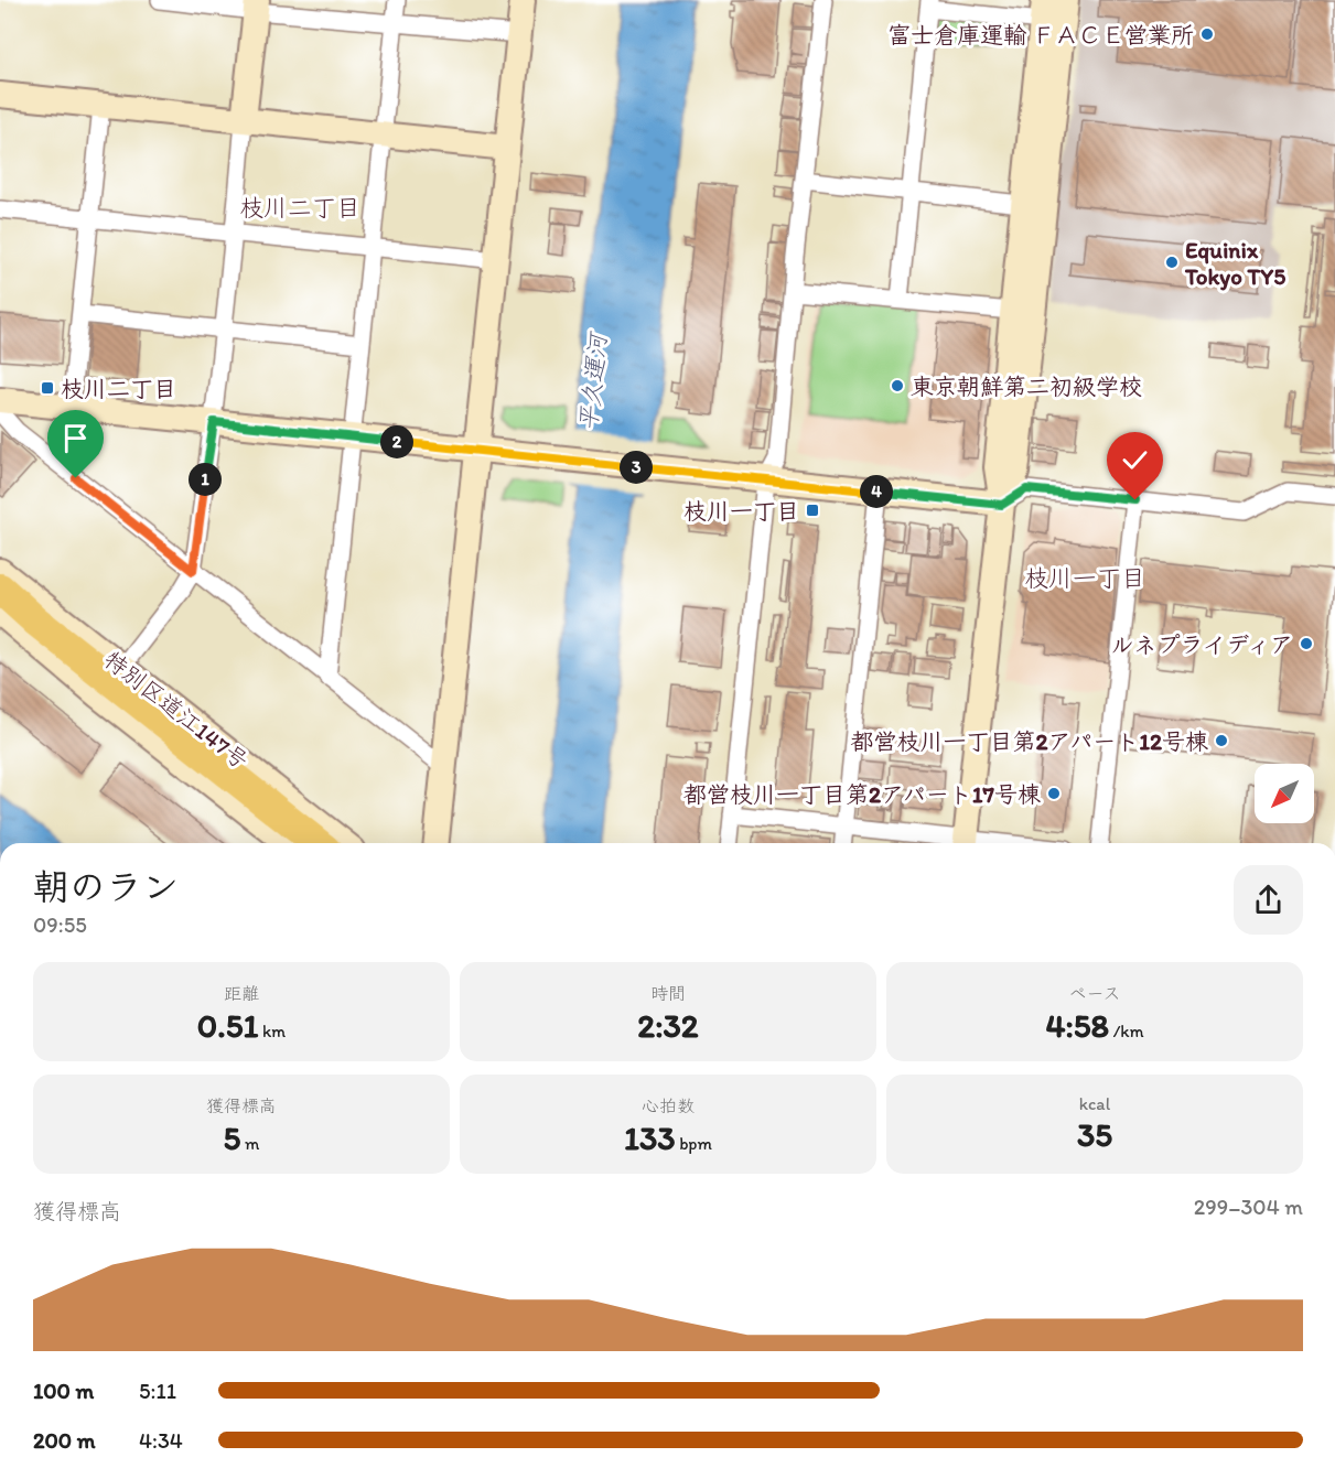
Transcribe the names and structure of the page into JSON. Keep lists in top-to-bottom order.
{
  "streets": {
    "street": ["特別区道江147号"]
  },
  "districts": ["枝川二丁目", "枝川一丁目"],
  "water": ["平久運河"],
  "places": {
    "other": [
      "富士倉庫運輸 ＦＡＣＥ営業所",
      "Equinix Tokyo TY5",
      "東京朝鮮第二初級学校",
      "ルネプライディア",
      "都営枝川一丁目第2アパート12号棟",
      "都営枝川一丁目第2アパート17号棟"
    ],
    "transit": ["枝川二丁目", "枝川一丁目"]
  },
  "north": "bottom left",
  "page": {
    "pins": [
      "2",
      "3",
      "1",
      "4"
    ],
    "heading": ["朝のラン", "09:55"],
    "stats": [
      ["距離", "0.51 km"],
      ["時間", "2:32"],
      ["ペース", "4:58 /km"],
      ["獲得標高", "5 m"],
      ["心拍数", "133 bpm"],
      ["kcal", "35"]
    ],
    "chart": ["獲得標高", "299–304 m"],
    "list": [
      {
        "name": "100 m",
        "note": "5:11"
      },
      {
        "name": "200 m",
        "note": "4:34"
      }
    ]
  }
}
